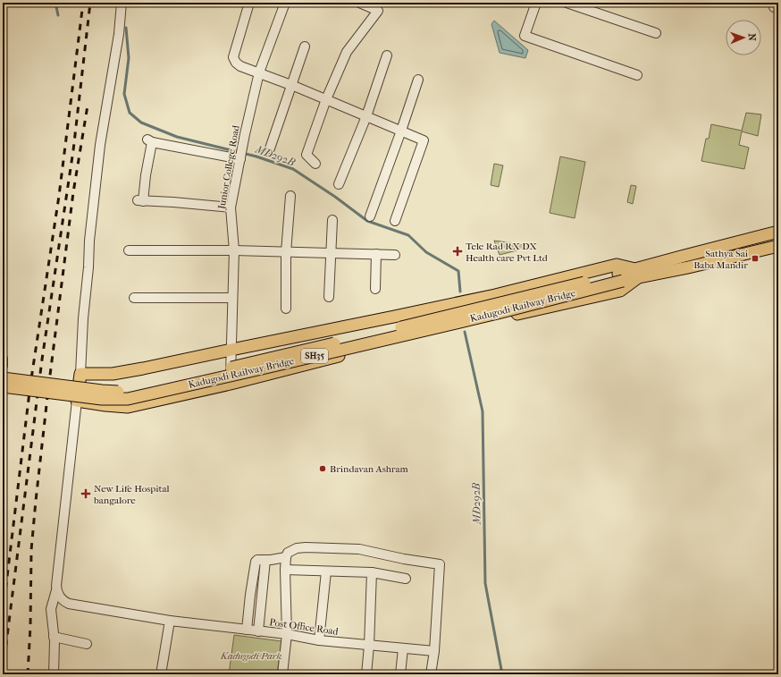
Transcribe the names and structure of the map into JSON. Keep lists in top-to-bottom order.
{
  "streets": {
    "main road": ["Kadugodi Railway Bridge", "SH35"],
    "street": ["Junior College Road", "Post Office Road"]
  },
  "crossings": [
    ["Kadugodi Railway Bridge", "SH35"]
  ],
  "water": ["MD292B"],
  "parks": ["Kadugodi Park"],
  "places": {
    "health": ["Tele Rad RX DX Health care Pvt Ltd", "New Life Hospital bangalore"],
    "transit": ["Sathya Sai Baba Mandir"],
    "other": ["Brindavan Ashram"]
  },
  "north": "right"
}
